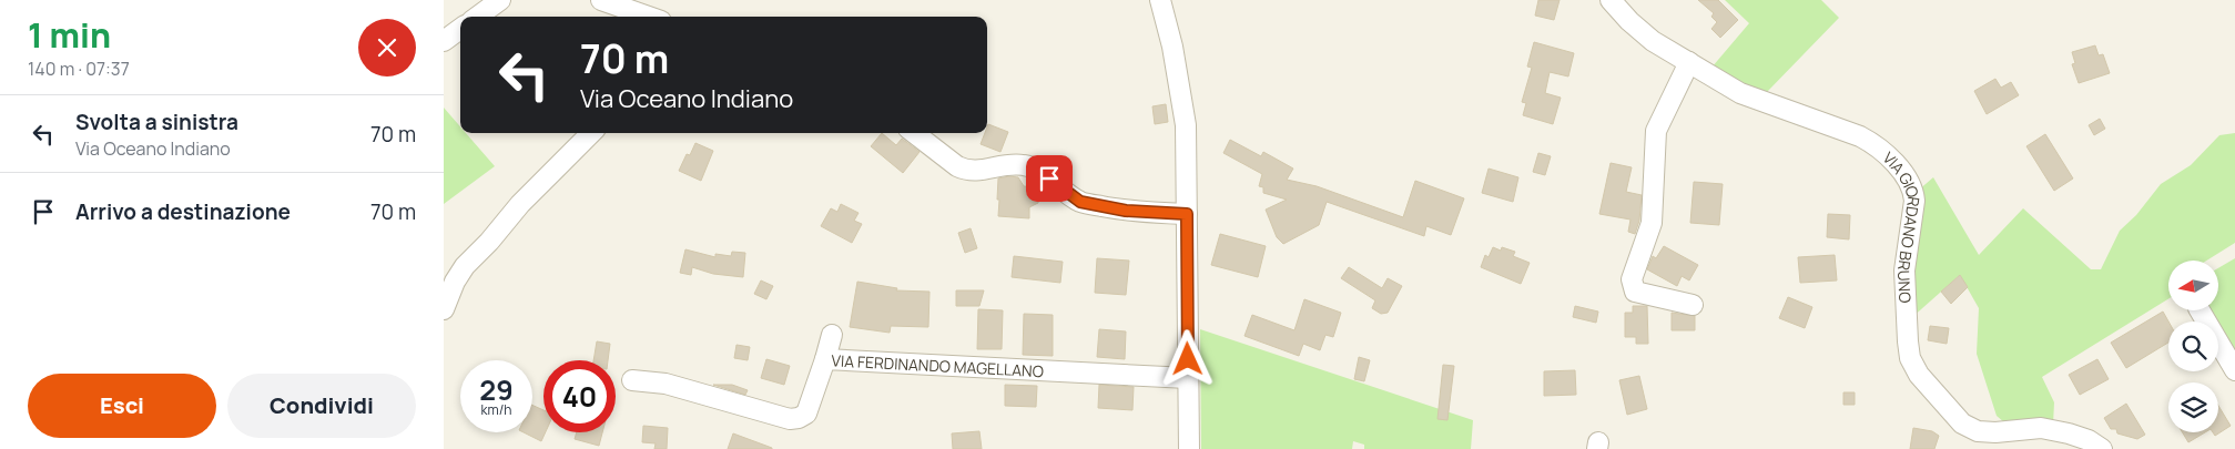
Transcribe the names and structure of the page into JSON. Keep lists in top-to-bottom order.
{
  "streets": {
    "street": ["VIA GIORDANO BRUNO", "VIA FERDINANDO MAGELLANO"]
  },
  "north": "left",
  "page": {
    "heading": ["1 min", "140 m · 07:37"],
    "turn": ["70 m", "Via Oceano Indiano"],
    "list": [
      {
        "name": "Svolta a sinistra",
        "note": "Via Oceano Indiano",
        "value": "70 m"
      },
      {
        "name": "Arrivo a destinazione",
        "value": "70 m"
      }
    ],
    "speed": "29 km/h",
    "limit": "40",
    "buttons": ["Esci", "Condividi"]
  }
}
